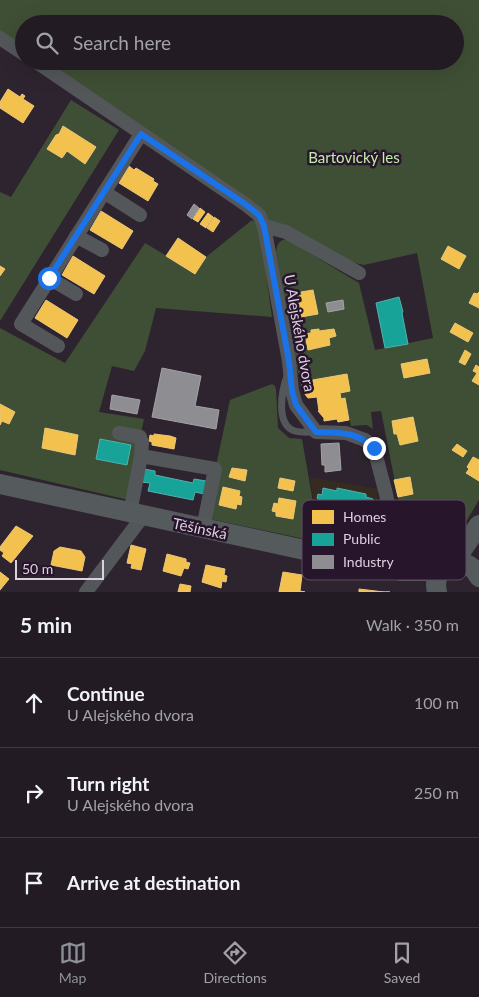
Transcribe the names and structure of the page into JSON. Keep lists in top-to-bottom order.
{
  "streets": {
    "main road": ["Těšínská"],
    "street": ["U Alejského dvora"]
  },
  "parks": ["Bartovický les"],
  "legend": ["Homes", "Public", "Industry"],
  "scale_bar": "50 m",
  "page": {
    "search": "Search here",
    "scale": "50 m",
    "heading": ["5 min", "Walk · 350 m"],
    "list": [
      ["Continue", "U Alejského dvora", "100 m"],
      ["Turn right", "U Alejského dvora", "250 m"],
      "Arrive at destination"
    ],
    "nav": ["Map", "Directions", "Saved"]
  }
}
